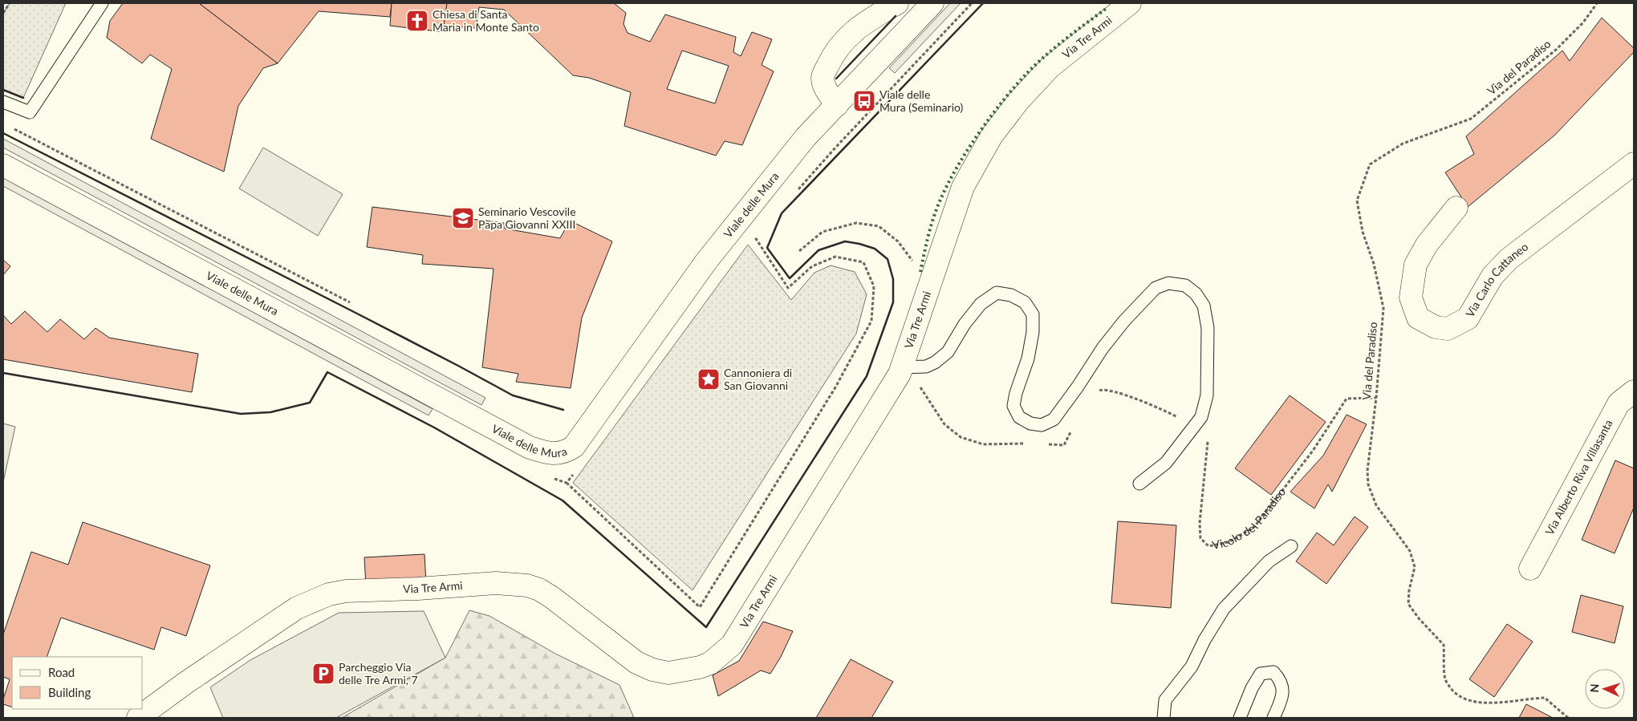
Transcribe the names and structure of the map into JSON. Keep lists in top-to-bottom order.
{
  "streets": {
    "street": [
      "Via Tre Armi",
      "Viale delle Mura",
      "Via Carlo Cattaneo",
      "Via Alberto Riva Villasanta"
    ],
    "path": ["Via del Paradiso", "Vicolo del Paradiso"]
  },
  "crossings": [
    ["Via del Paradiso", "Vicolo del Paradiso"]
  ],
  "places": {
    "church": ["Chiesa di Santa Maria in Monte Santo"],
    "bus stop": ["Viale delle Mura (Seminario)"],
    "school or university": ["Seminario Vescovile Papa Giovanni XXIII"],
    "place": ["Cannoniera di San Giovanni"],
    "parking": ["Parcheggio Via delle Tre Armi, 7"]
  },
  "legend": ["Road", "Building"],
  "north": "left"
}
